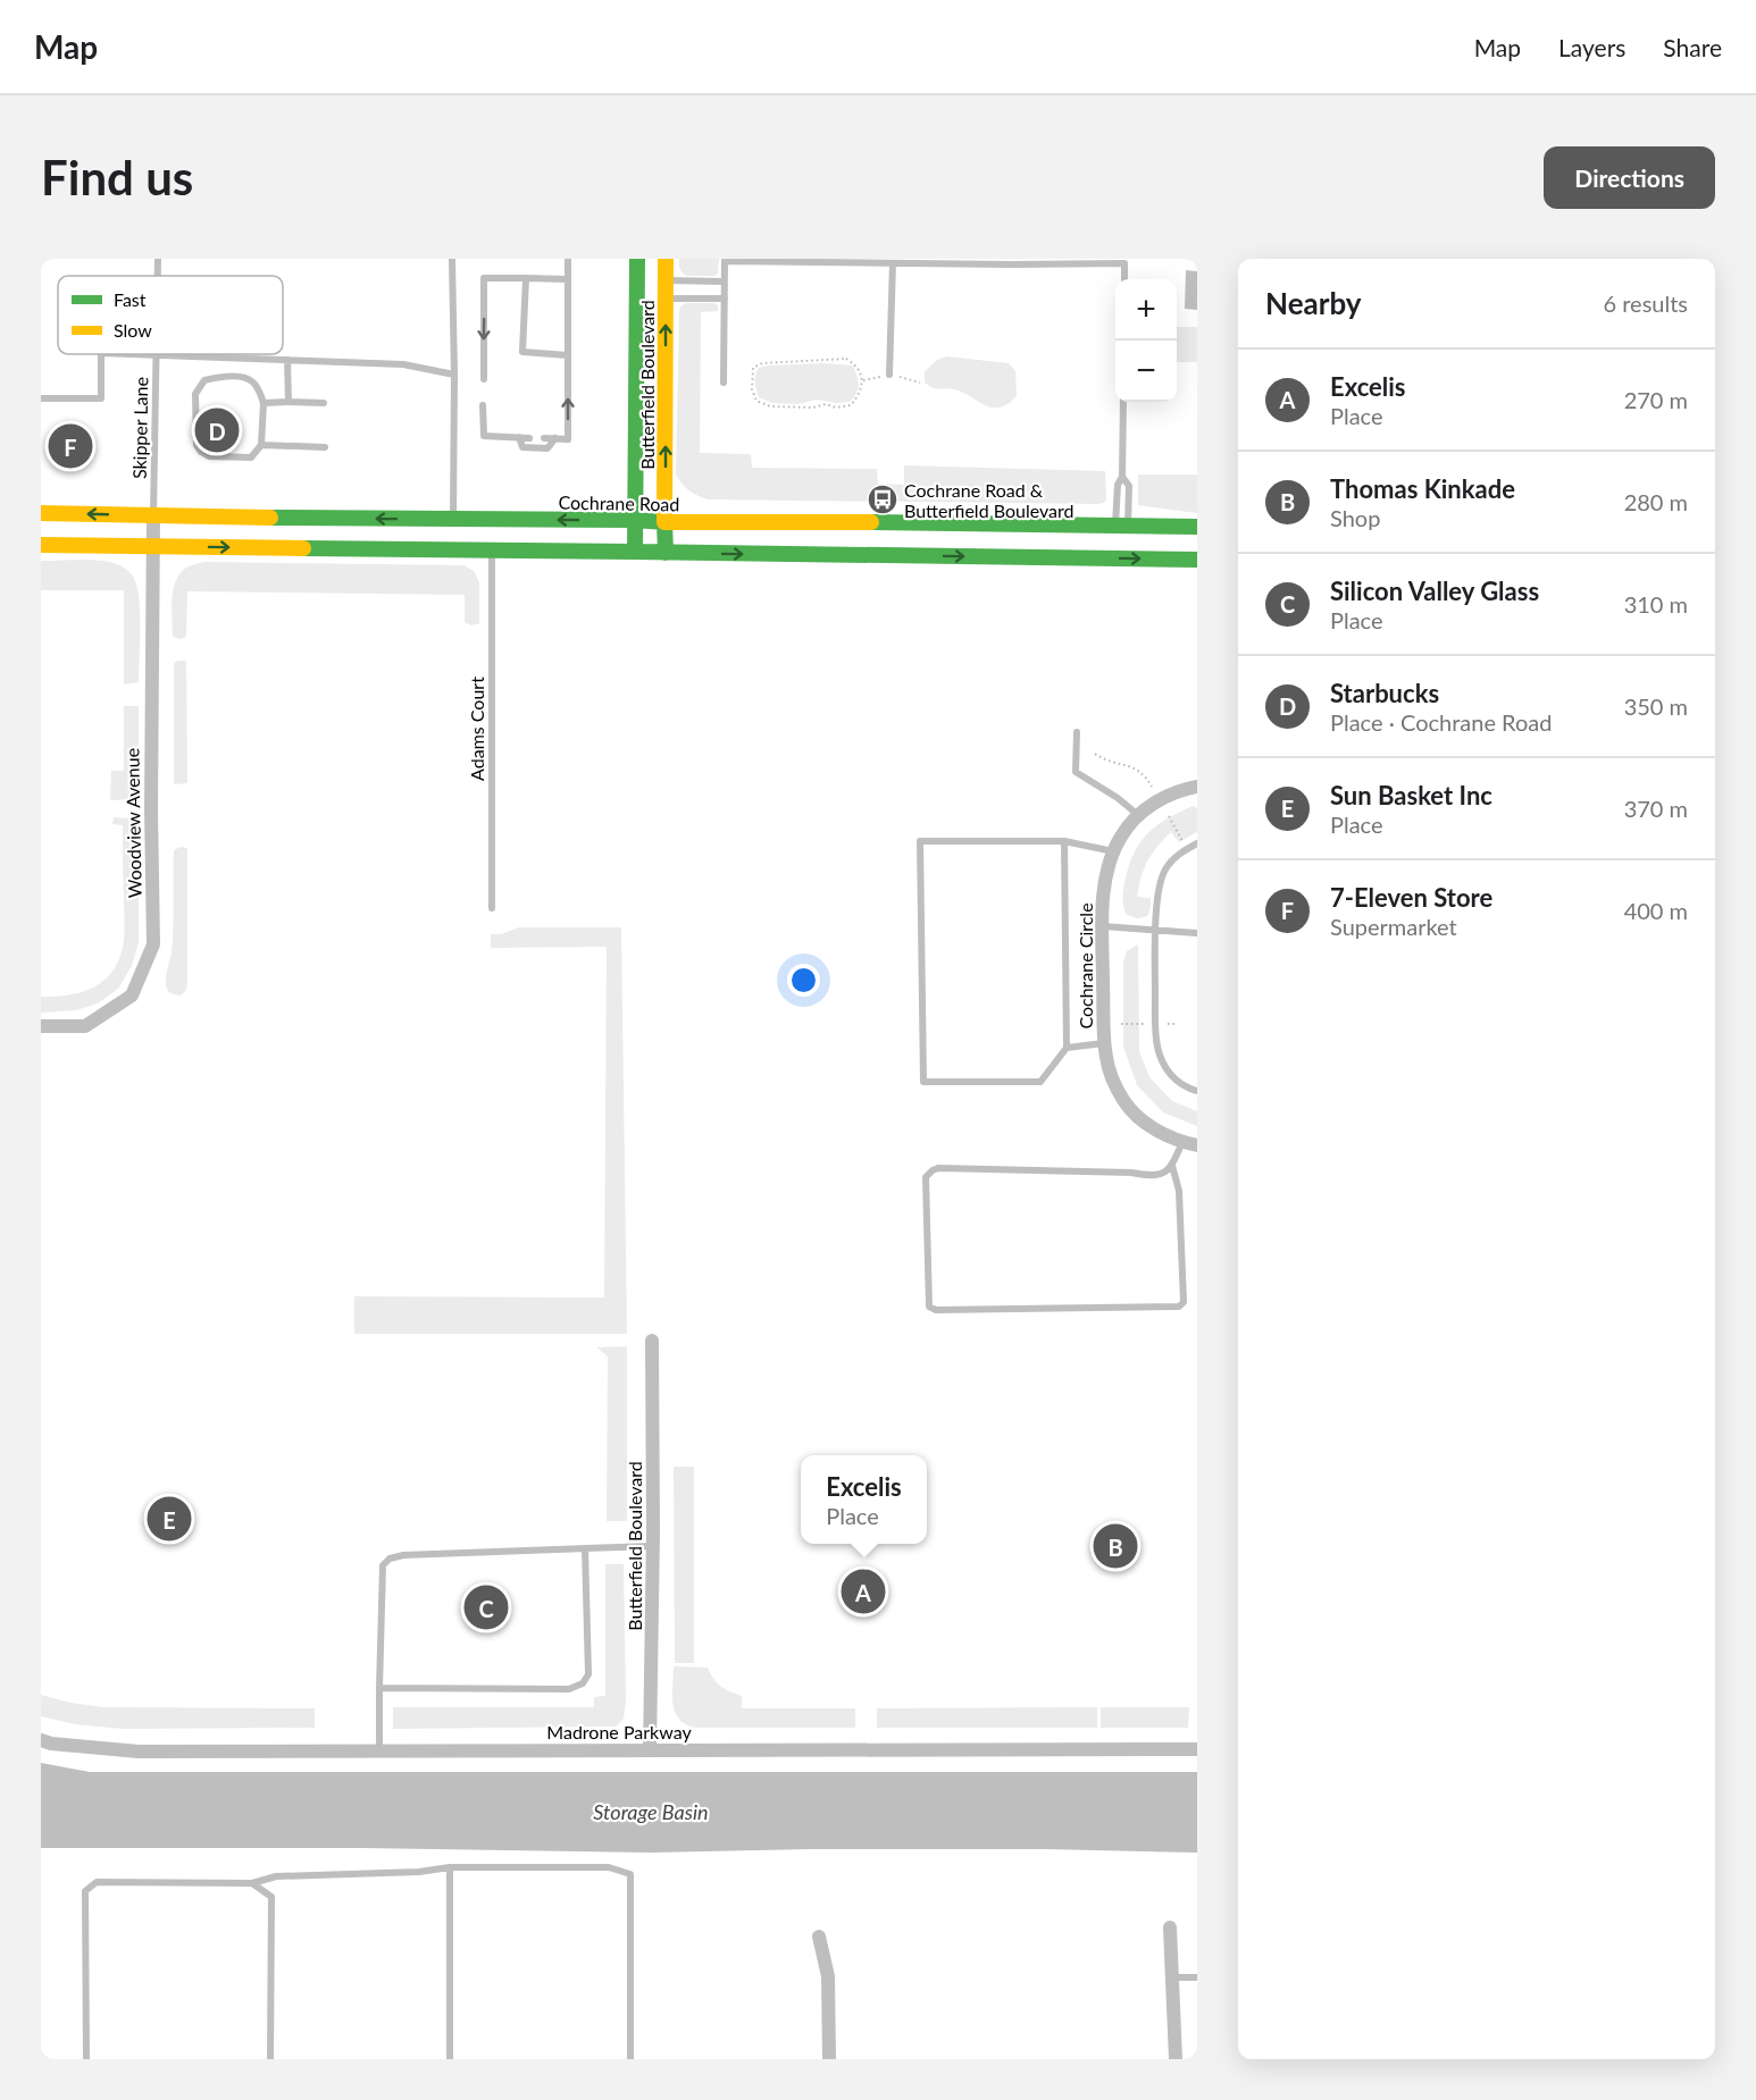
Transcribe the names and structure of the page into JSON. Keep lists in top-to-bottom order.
{
  "streets": {
    "main road": ["Butterfield Boulevard", "Cochrane Road"],
    "street": ["Woodview Avenue", "Cochrane Circle", "Madrone Parkway"],
    "lane": ["Skipper Lane", "Adams Court"]
  },
  "crossings": [
    ["Butterfield Boulevard", "Cochrane Road"],
    ["Butterfield Boulevard", "Madrone Parkway"],
    ["Skipper Lane", "Cochrane Road"],
    ["Skipper Lane", "Woodview Avenue"],
    ["Cochrane Road", "Woodview Avenue"]
  ],
  "water": ["Storage Basin"],
  "places": {
    "bus stop": ["Cochrane Road & Butterfield Boulevard"]
  },
  "legend": ["Fast", "Slow"],
  "page": {
    "header": "Map",
    "nav": ["Map", "Layers", "Share"],
    "buttons": "Directions",
    "title": "Find us",
    "heading": ["Nearby", "6 results"],
    "map_buttons": ["+", "−"],
    "list": [
      {
        "mark": "A",
        "name": "Excelis",
        "note": "Place",
        "value": "270 m"
      },
      {
        "mark": "B",
        "name": "Thomas Kinkade",
        "note": "Shop",
        "value": "280 m"
      },
      {
        "mark": "C",
        "name": "Silicon Valley Glass",
        "note": "Place",
        "value": "310 m"
      },
      {
        "mark": "D",
        "name": "Starbucks",
        "note": "Place · Cochrane Road",
        "value": "350 m"
      },
      {
        "mark": "E",
        "name": "Sun Basket Inc",
        "note": "Place",
        "value": "370 m"
      },
      {
        "mark": "F",
        "name": "7-Eleven Store",
        "note": "Supermarket",
        "value": "400 m"
      }
    ],
    "pins": [
      "D",
      "F",
      "E",
      "B",
      "A",
      "C"
    ],
    "popup": ["Excelis", "Place"]
  }
}
